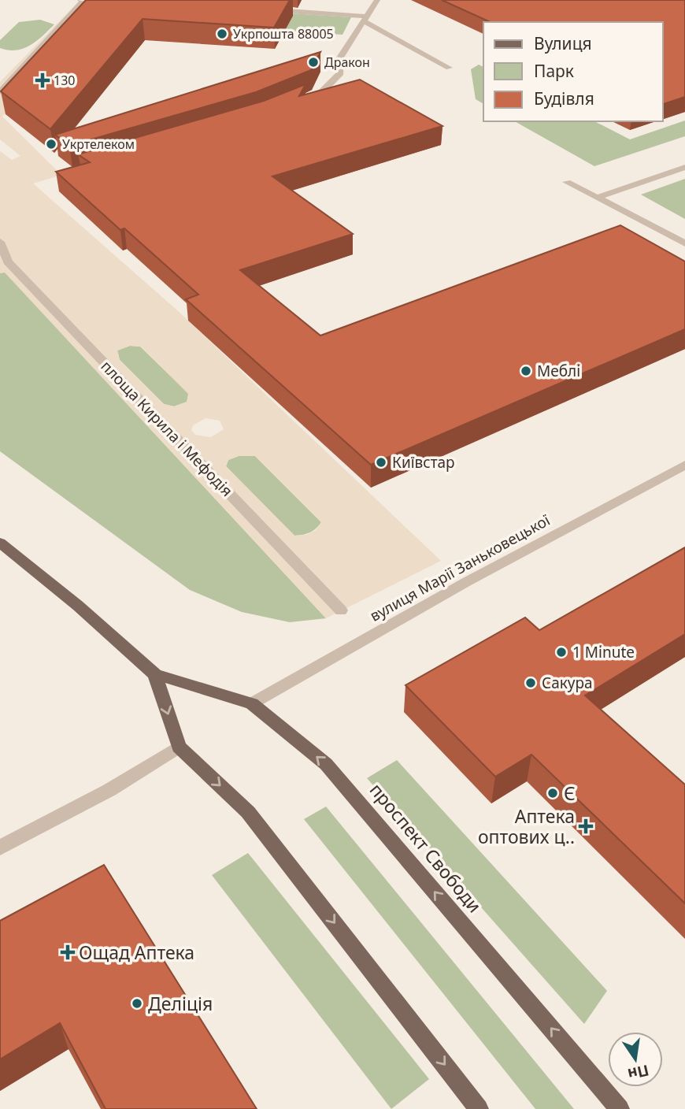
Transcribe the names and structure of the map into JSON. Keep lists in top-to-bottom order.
{
  "streets": {
    "main road": ["проспект Свободи"],
    "street": ["площа Кирила і Мефодія", "вулиця Марії Заньковецької"]
  },
  "crossings": [
    ["вулиця Марії Заньковецької", "проспект Свободи"]
  ],
  "places": {
    "other": [
      "Укрпошта 88005",
      "Дракон",
      "Укртелеком",
      "Меблi",
      "Київстар",
      "1 Minute",
      "Сакура",
      "Є",
      "Деліція"
    ],
    "health": ["130", "Аптека оптових ц‥", "Ощад Аптека"]
  },
  "legend": ["Вулиця", "Парк", "Будівля"],
  "north": "bottom"
}
